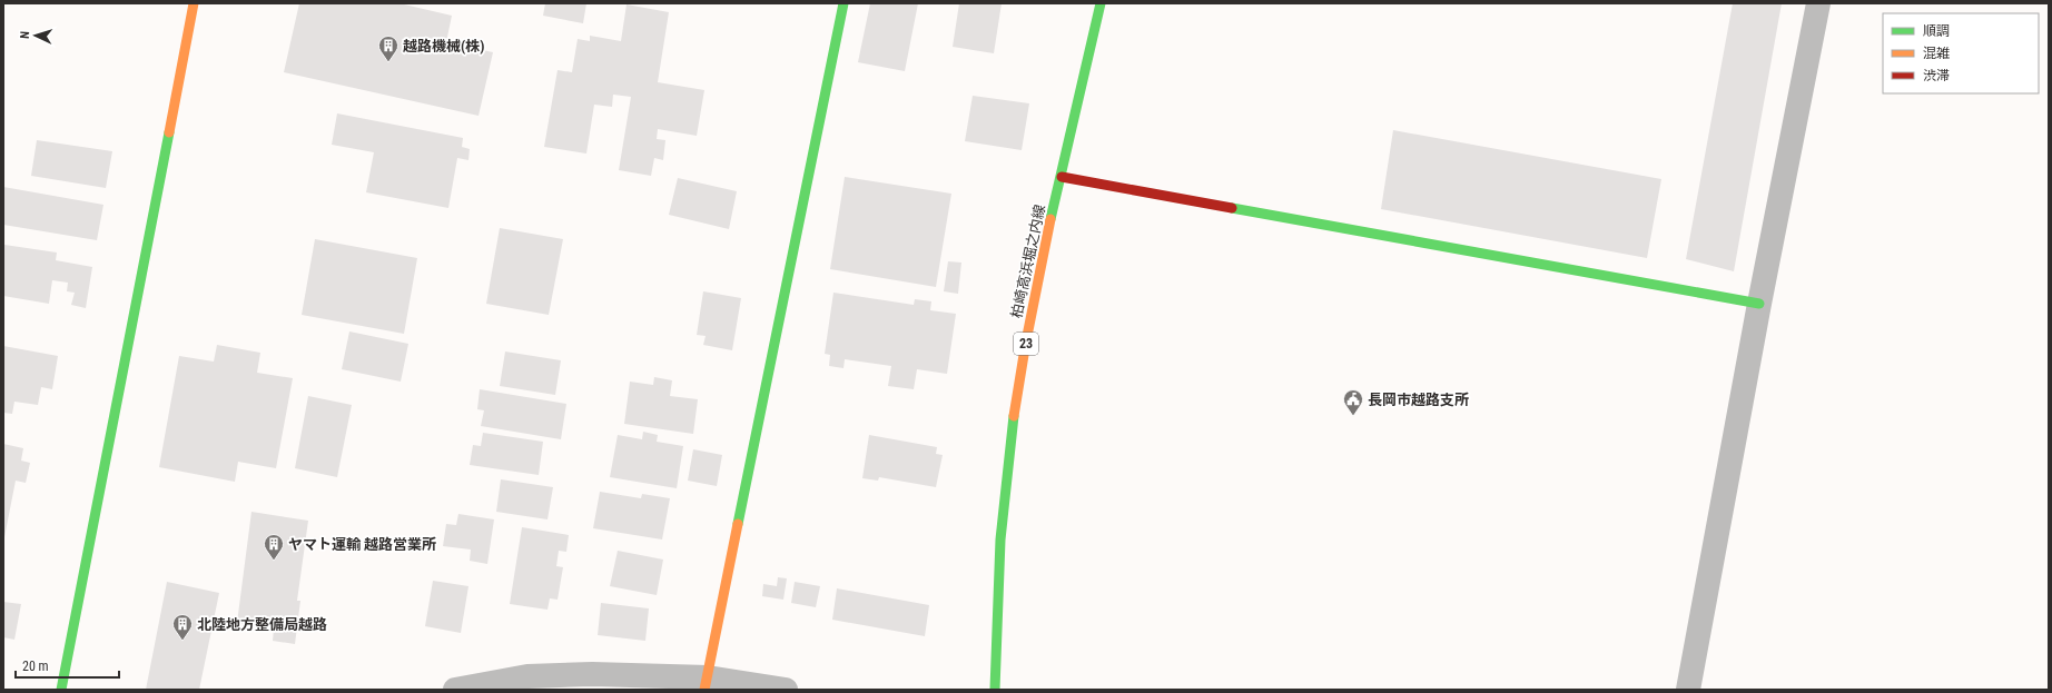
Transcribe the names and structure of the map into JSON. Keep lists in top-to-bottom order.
{
  "streets": {
    "street": ["柏崎高浜堀之内線", "23"]
  },
  "places": {
    "building": ["越路機械(株)", "ヤマト運輸 越路営業所", "北陸地方整備局越路"],
    "public building": ["長岡市越路支所"]
  },
  "legend": ["順調", "混雑", "渋滞"],
  "scale_bar": "20 m",
  "north": "left"
}
